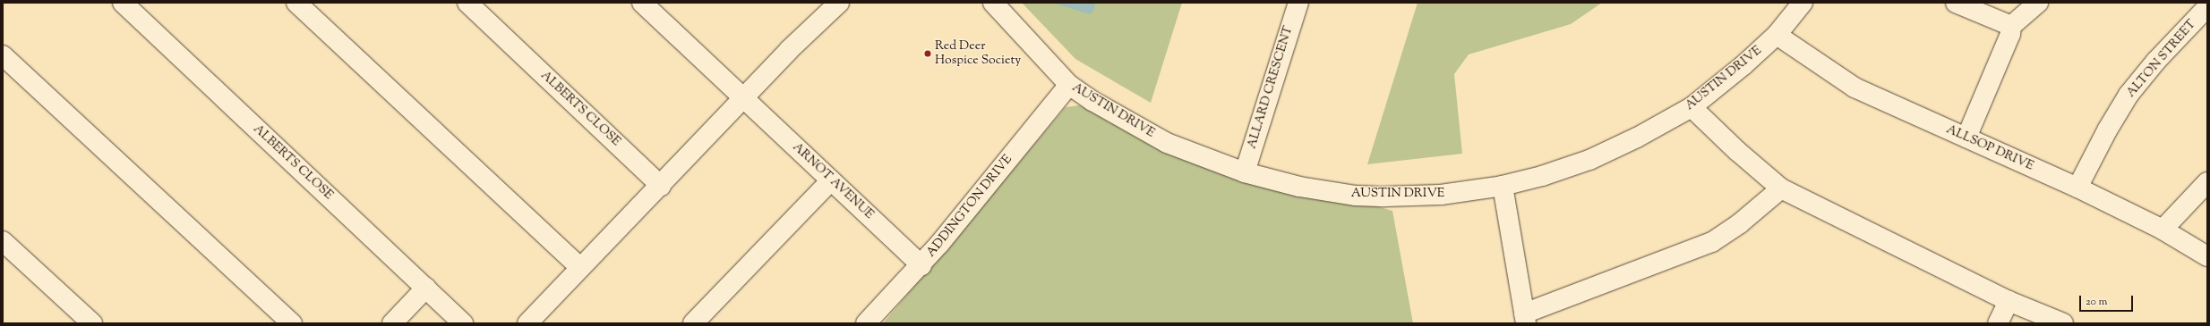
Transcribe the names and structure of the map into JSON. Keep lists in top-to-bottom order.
{
  "streets": {
    "street": [
      "ALTON STREET",
      "AUSTIN DRIVE",
      "ALLARD CRESCENT",
      "ALBERTS CLOSE",
      "ALLSOP DRIVE",
      "ARNOT AVENUE",
      "ADDINGTON DRIVE"
    ]
  },
  "crossings": [
    ["ALTON STREET", "ALLSOP DRIVE"],
    ["AUSTIN DRIVE", "ALLARD CRESCENT"],
    ["AUSTIN DRIVE", "ALLSOP DRIVE"],
    ["AUSTIN DRIVE", "ADDINGTON DRIVE"],
    ["ARNOT AVENUE", "ADDINGTON DRIVE"]
  ],
  "places": ["Red Deer Hospice Society"],
  "scale_bar": "20 m"
}
